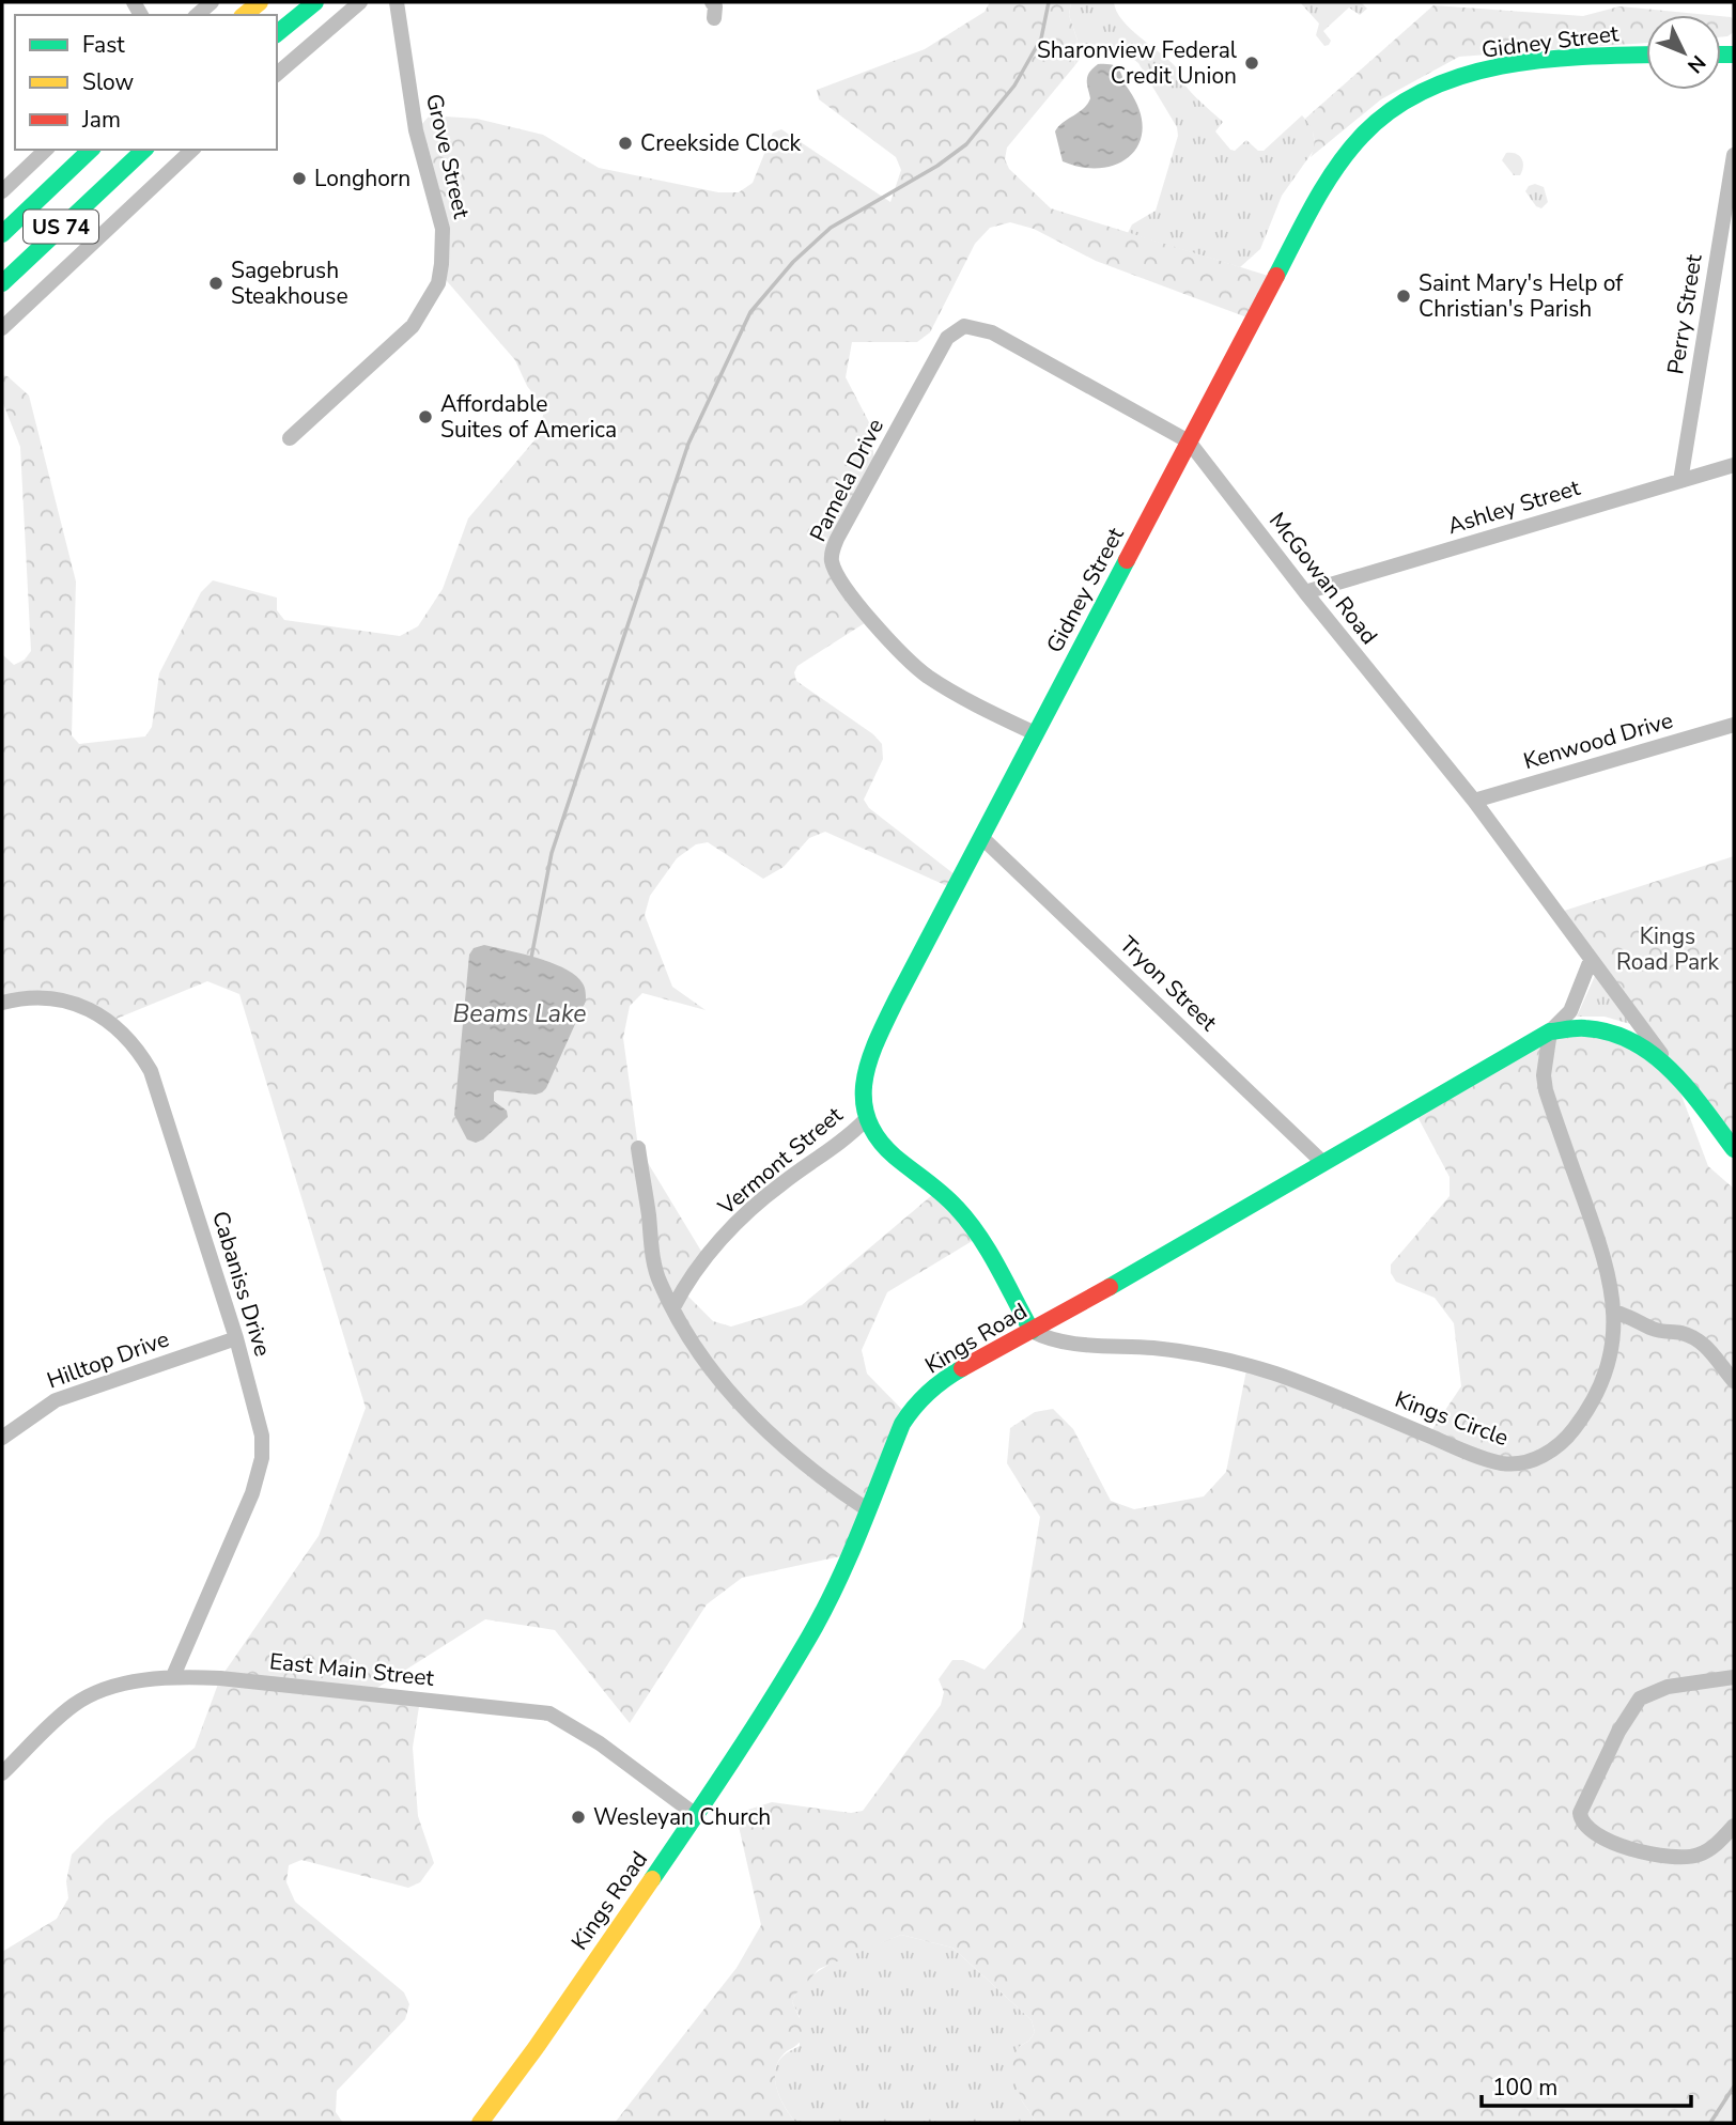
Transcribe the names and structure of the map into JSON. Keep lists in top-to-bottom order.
{
  "streets": {
    "main road": ["Gidney Street", "US 74", "Kings Road"],
    "street": [
      "Grove Street",
      "Perry Street",
      "Pamela Drive",
      "Ashley Street",
      "McGowan Road",
      "Kenwood Drive",
      "Tryon Street",
      "Vermont Street",
      "Cabaniss Drive",
      "Hilltop Drive",
      "Kings Circle",
      "East Main Street"
    ]
  },
  "crossings": [
    ["Gidney Street", "Pamela Drive"],
    ["Gidney Street", "McGowan Road"],
    ["Gidney Street", "Tryon Street"],
    ["Gidney Street", "Vermont Street"],
    ["Perry Street", "Ashley Street"],
    ["Pamela Drive", "McGowan Road"],
    ["Ashley Street", "McGowan Road"],
    ["McGowan Road", "Kenwood Drive"],
    ["McGowan Road", "Kings Road"],
    ["Tryon Street", "Kings Road"],
    ["Cabaniss Drive", "Hilltop Drive"],
    ["Cabaniss Drive", "East Main Street"],
    ["Kings Road", "Kings Circle"],
    ["Kings Road", "East Main Street"]
  ],
  "water": ["Beams Lake"],
  "parks": ["Kings Road Park"],
  "places": [
    "Sharonview Federal Credit Union",
    "Creekside Clock",
    "Longhorn",
    "Sagebrush Steakhouse",
    "Saint Mary's Help of Christian's Parish",
    "Affordable Suites of America",
    "Wesleyan Church"
  ],
  "legend": ["Fast", "Slow", "Jam"],
  "scale_bar": "100 m",
  "north": "bottom right"
}
